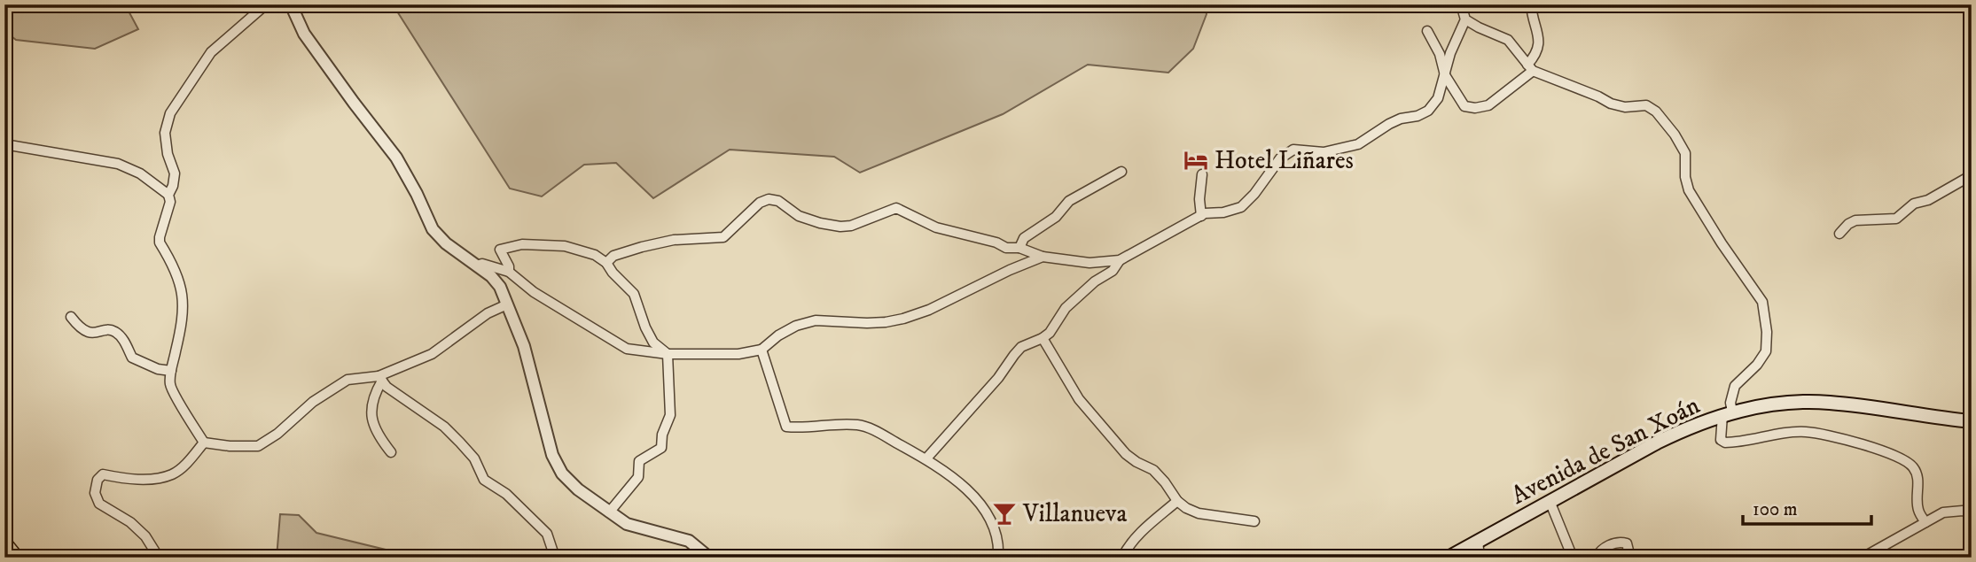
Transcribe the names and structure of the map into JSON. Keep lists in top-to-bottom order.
{
  "streets": {
    "main road": ["Avenida de San Xoán"]
  },
  "places": {
    "hotel": ["Hotel Liñares"],
    "bar": ["Villanueva"]
  },
  "scale_bar": "100 m"
}
